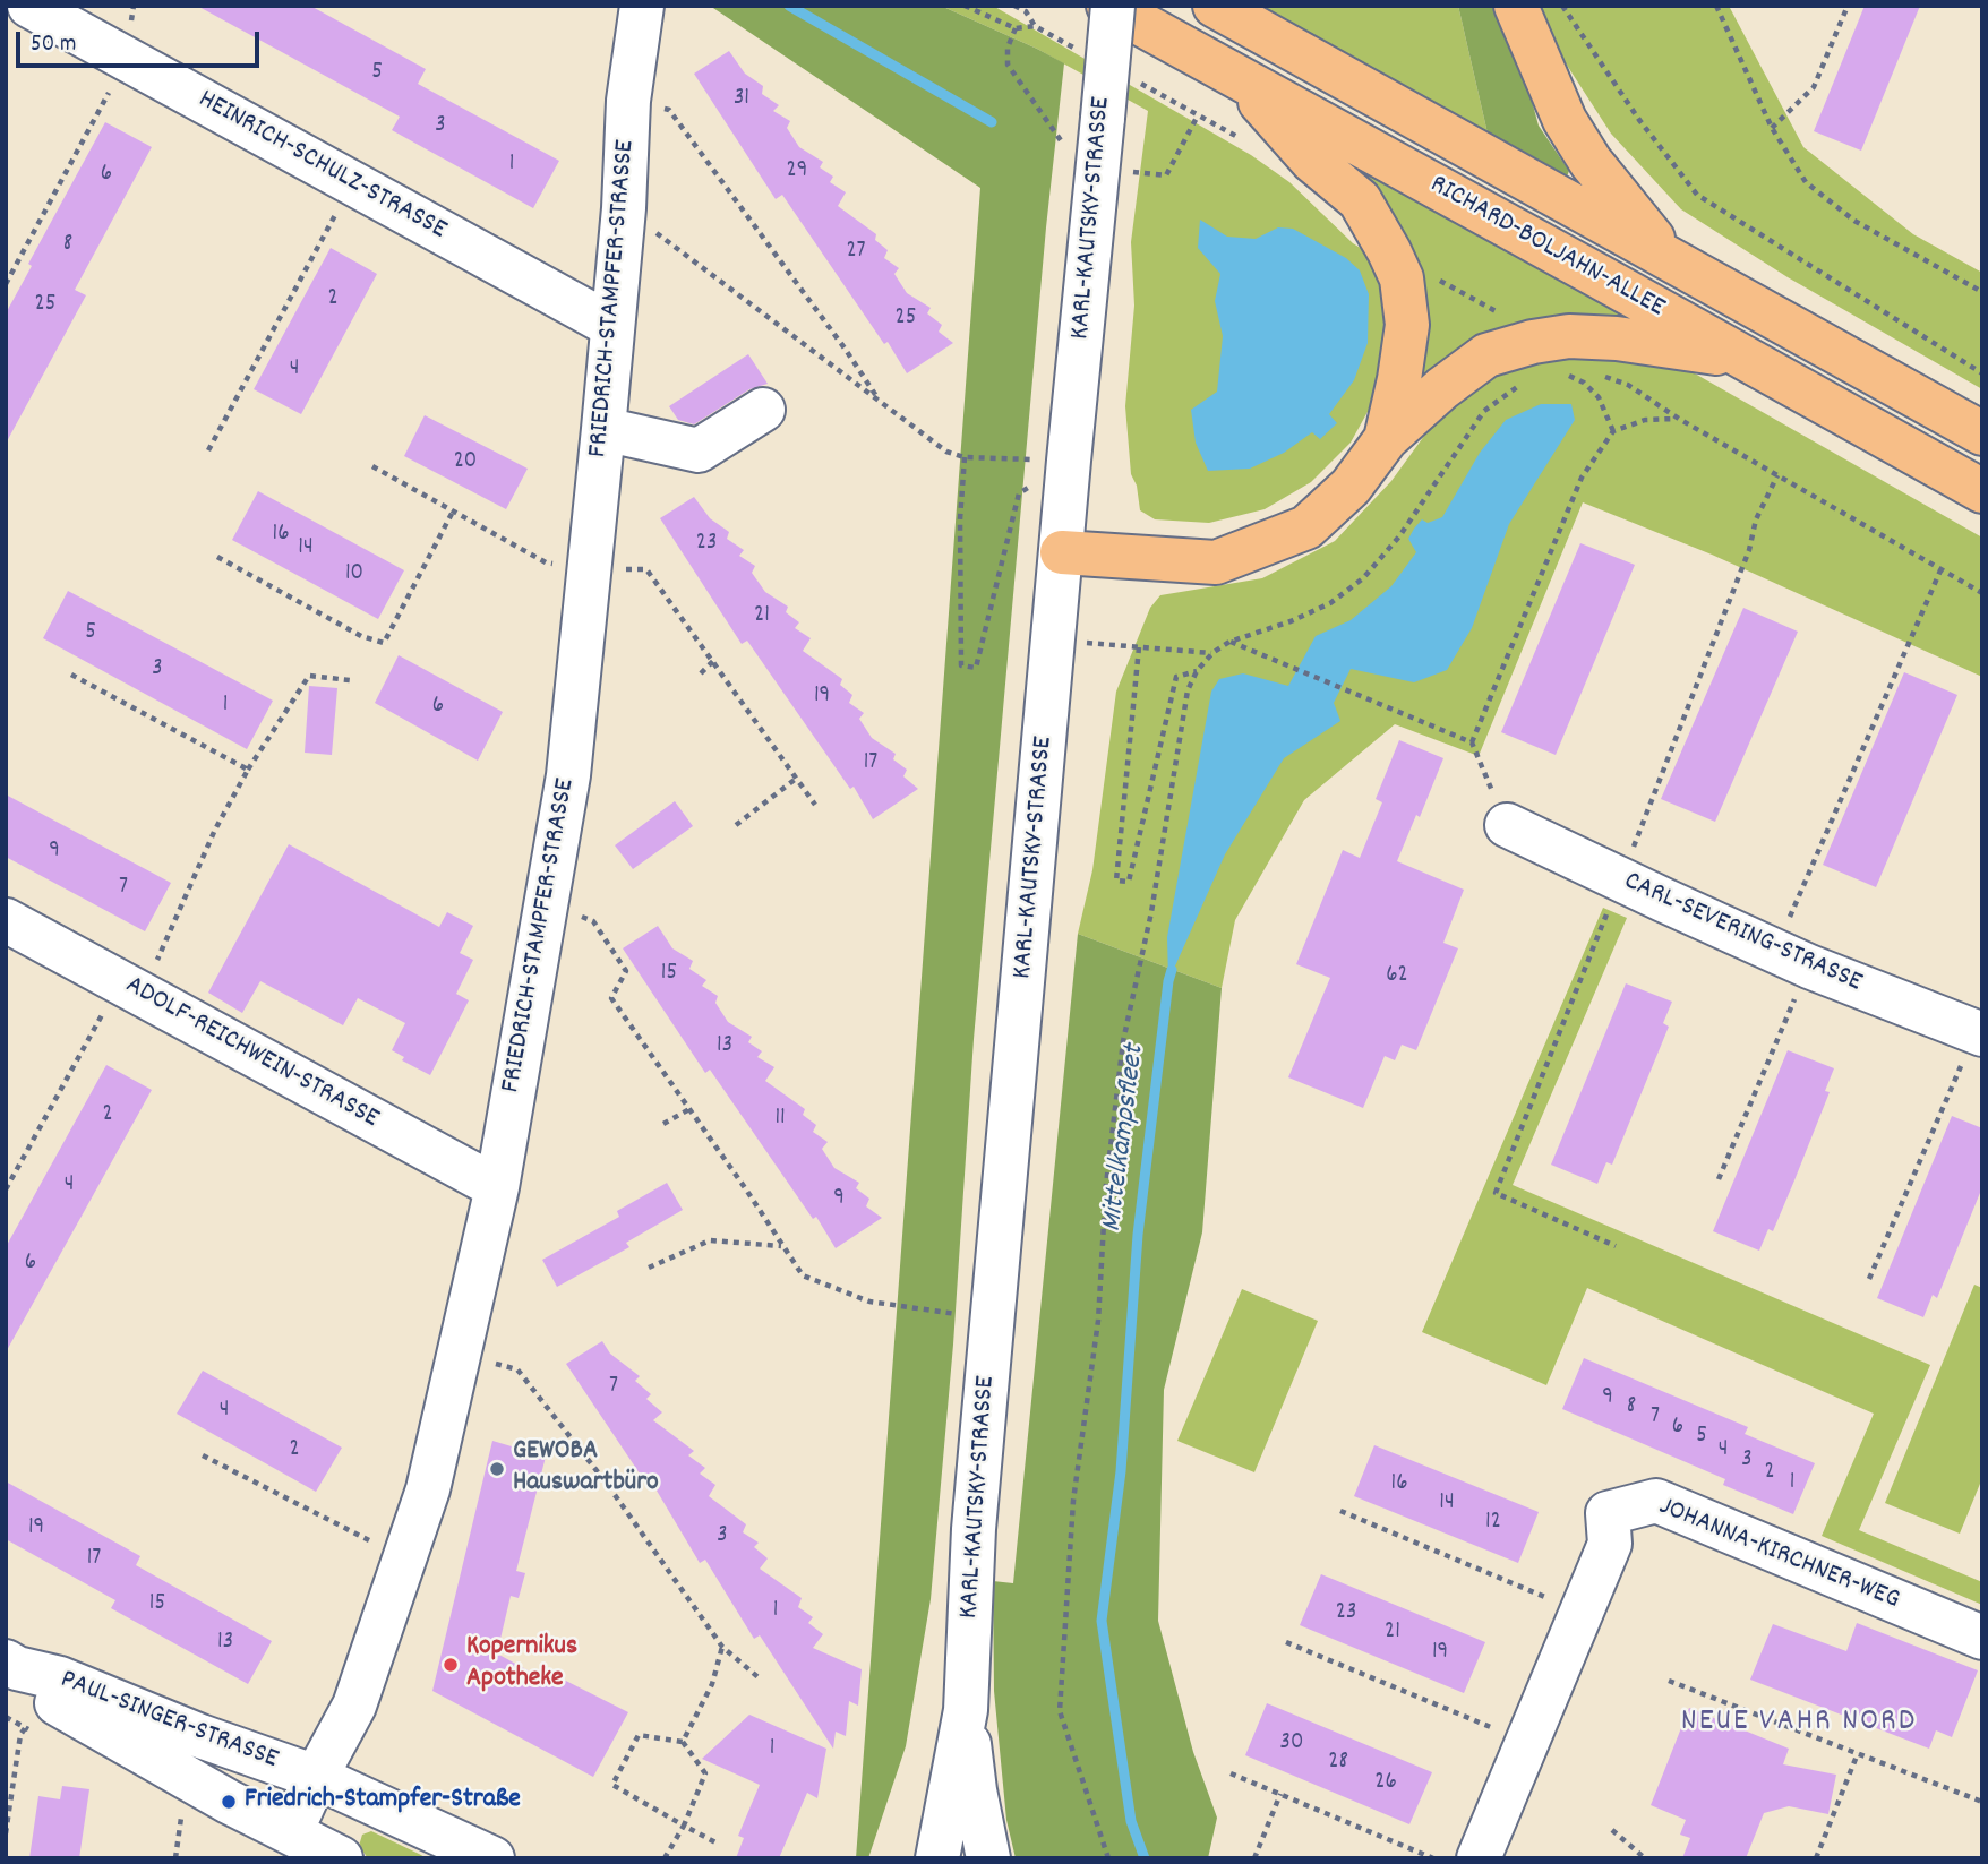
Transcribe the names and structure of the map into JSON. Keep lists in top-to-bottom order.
{
  "streets": {
    "main road": ["RICHARD-BOLJAHN-ALLEE"],
    "street": [
      "HEINRICH-SCHULZ-STRASSE",
      "KARL-KAUTSKY-STRASSE",
      "FRIEDRICH-STAMPFER-STRASSE",
      "CARL-SEVERING-STRASSE",
      "ADOLF-REICHWEIN-STRASSE",
      "JOHANNA-KIRCHNER-WEG",
      "PAUL-SINGER-STRASSE"
    ]
  },
  "crossings": [
    ["HEINRICH-SCHULZ-STRASSE", "FRIEDRICH-STAMPFER-STRASSE"],
    ["KARL-KAUTSKY-STRASSE", "RICHARD-BOLJAHN-ALLEE"],
    ["FRIEDRICH-STAMPFER-STRASSE", "ADOLF-REICHWEIN-STRASSE"],
    ["FRIEDRICH-STAMPFER-STRASSE", "PAUL-SINGER-STRASSE"]
  ],
  "districts": ["NEUE VAHR NORD"],
  "water": ["Mittelkampsfleet"],
  "places": ["GEWOBA Hauswartbüro", "Kopernikus Apotheke", "Friedrich-Stampfer-Straße"],
  "house_numbers": [
    "5",
    "31",
    "3",
    "1",
    "29",
    "6",
    "8",
    "27",
    "2",
    "25",
    "25",
    "4",
    "20",
    "16",
    "23",
    "14",
    "10",
    "21",
    "5",
    "3",
    "19",
    "1",
    "6",
    "17",
    "9",
    "7",
    "15",
    "62",
    "13",
    "2",
    "11",
    "4",
    "9",
    "6",
    "7",
    "9",
    "8",
    "4",
    "7",
    "6",
    "5",
    "2",
    "4",
    "3",
    "2",
    "1",
    "16",
    "14",
    "12",
    "19",
    "3",
    "17",
    "15",
    "1",
    "23",
    "21",
    "13",
    "19",
    "30",
    "1",
    "28",
    "26"
  ],
  "scale_bar": "50 m"
}
